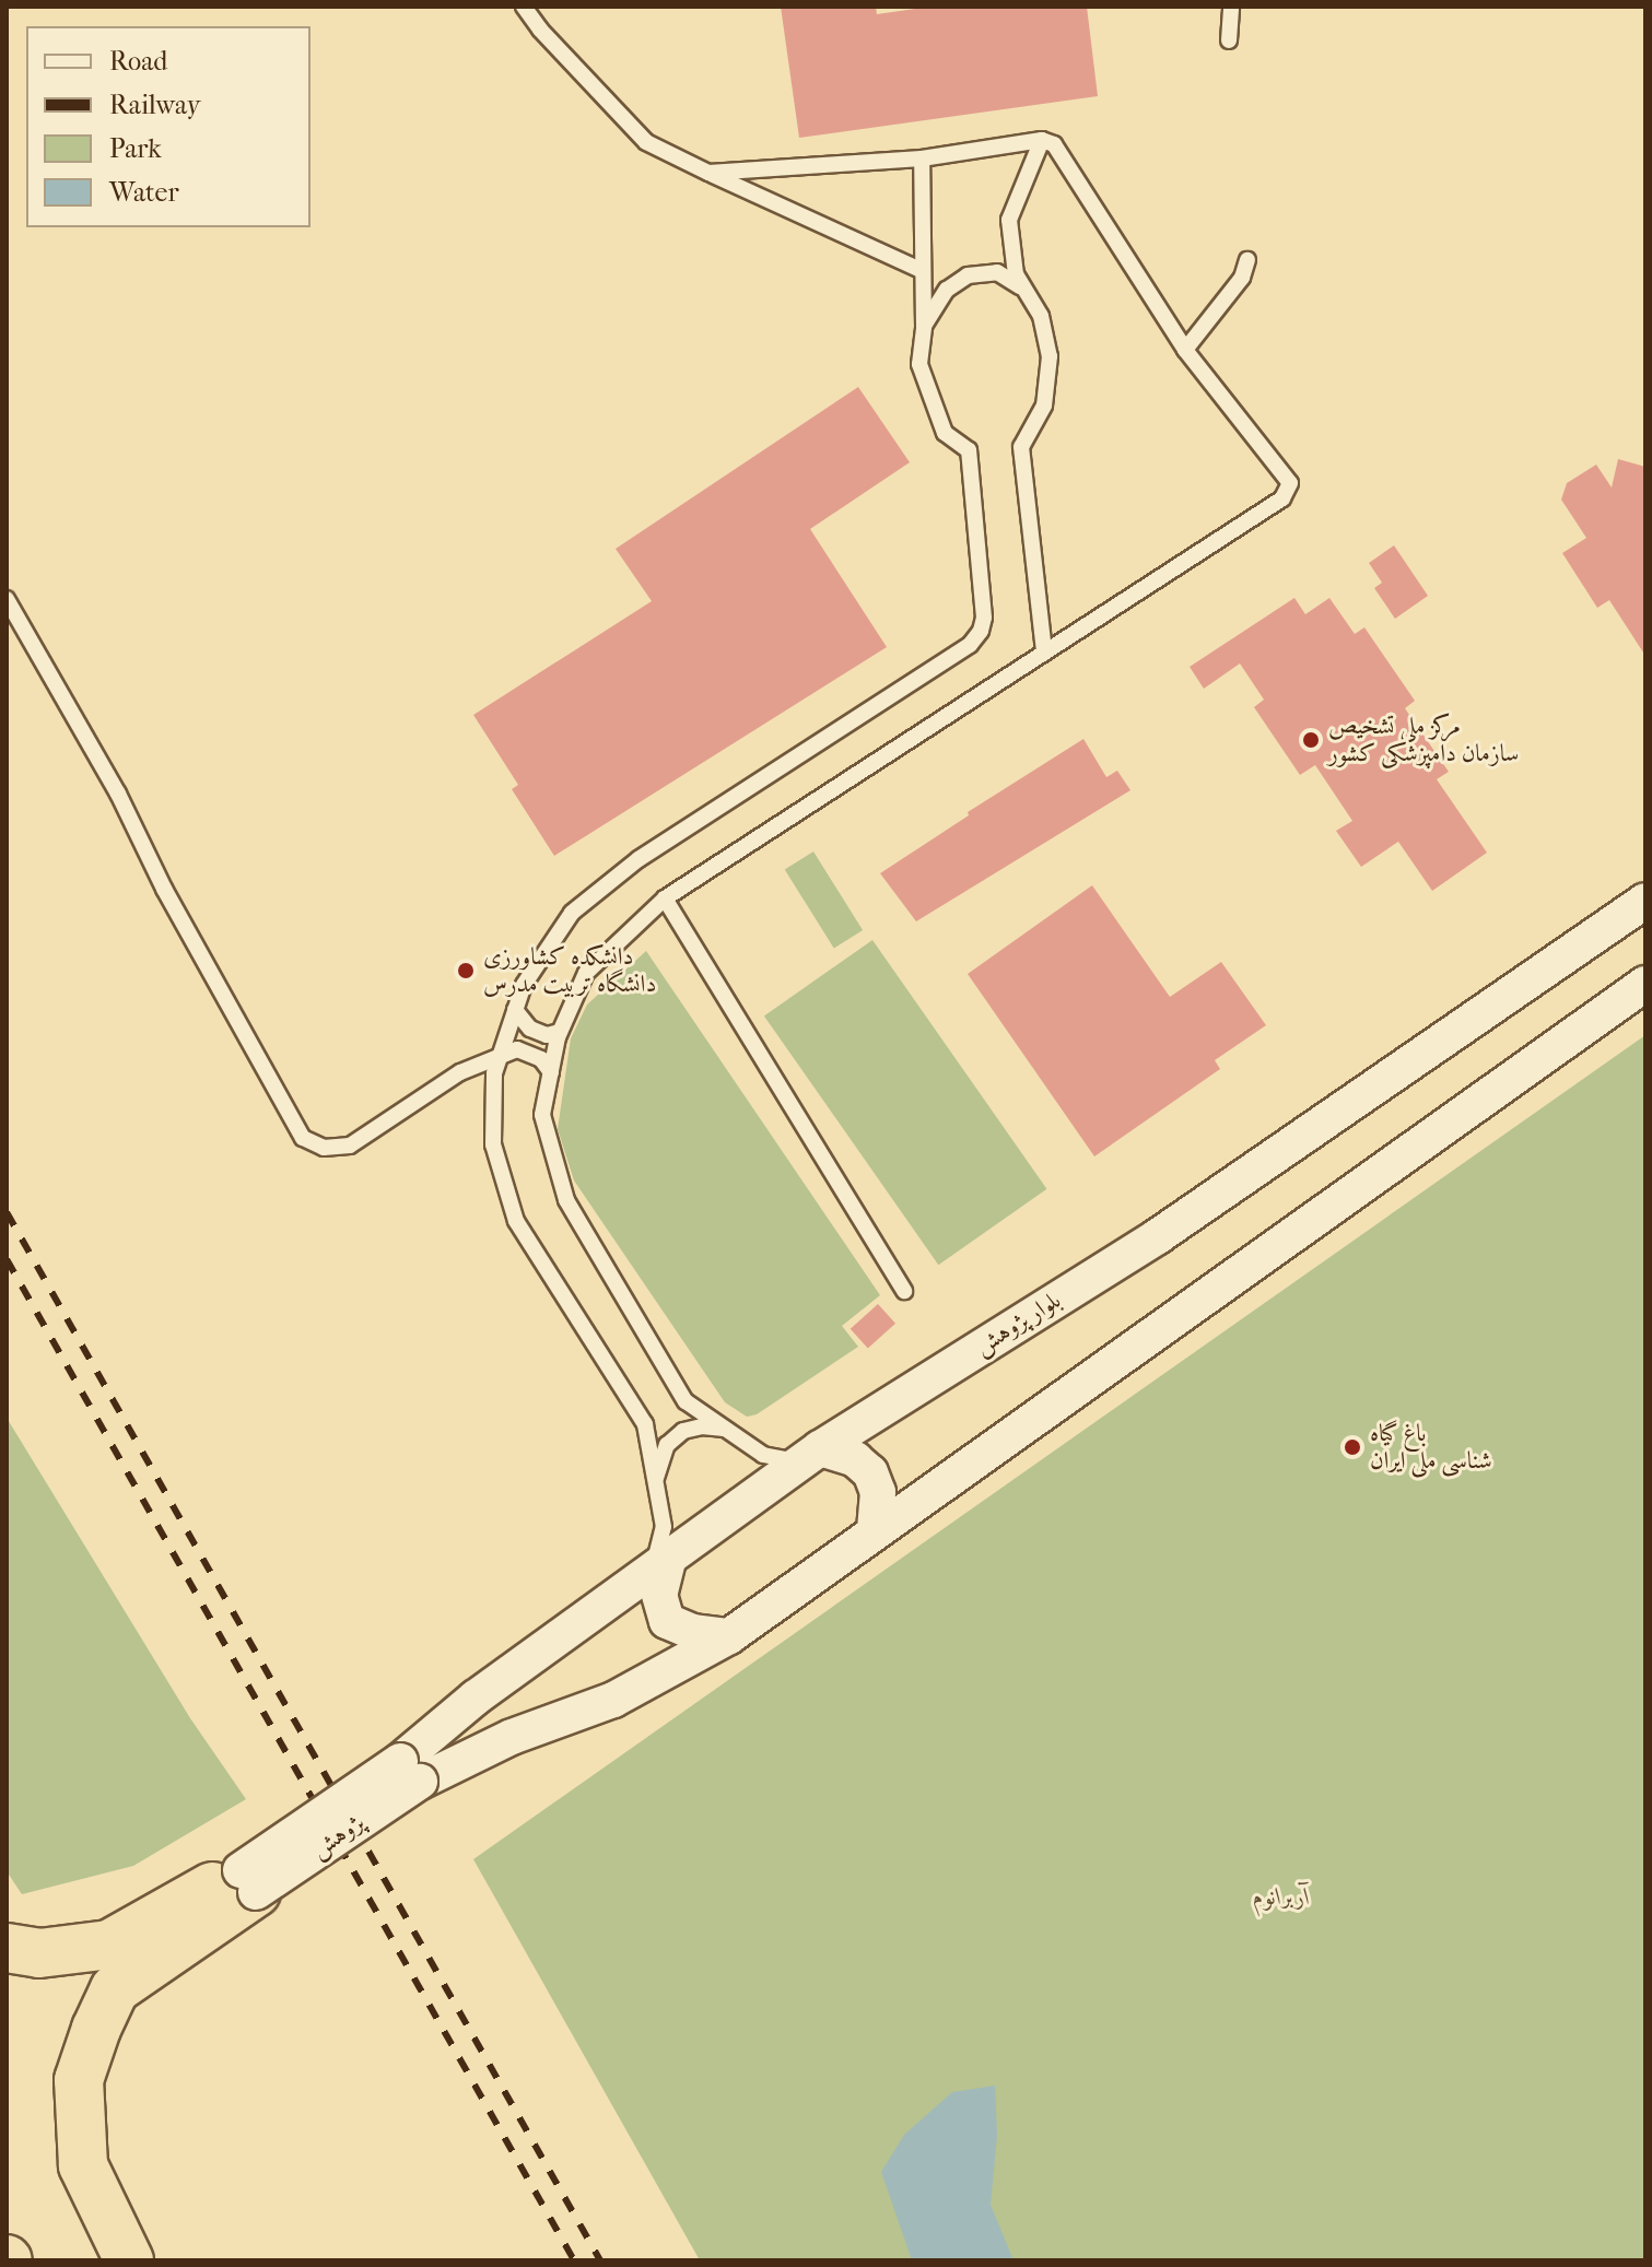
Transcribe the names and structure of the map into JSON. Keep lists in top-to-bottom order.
{
  "streets": {
    "street": ["بلوار پژوهش", "پژوهش"]
  },
  "crossings": [
    ["بلوار پژوهش", "پژوهش"]
  ],
  "parks": ["آربرانوم"],
  "places": ["مرکز ملی تشخیص سازمان دامپزشکی کشور", "دانشکده کشاورزی دانشگاه تربیت مدرس", "باغ گیاه‌ شناسی ملی ایران"],
  "legend": [
    "Road",
    "Railway",
    "Park",
    "Water"
  ]
}
